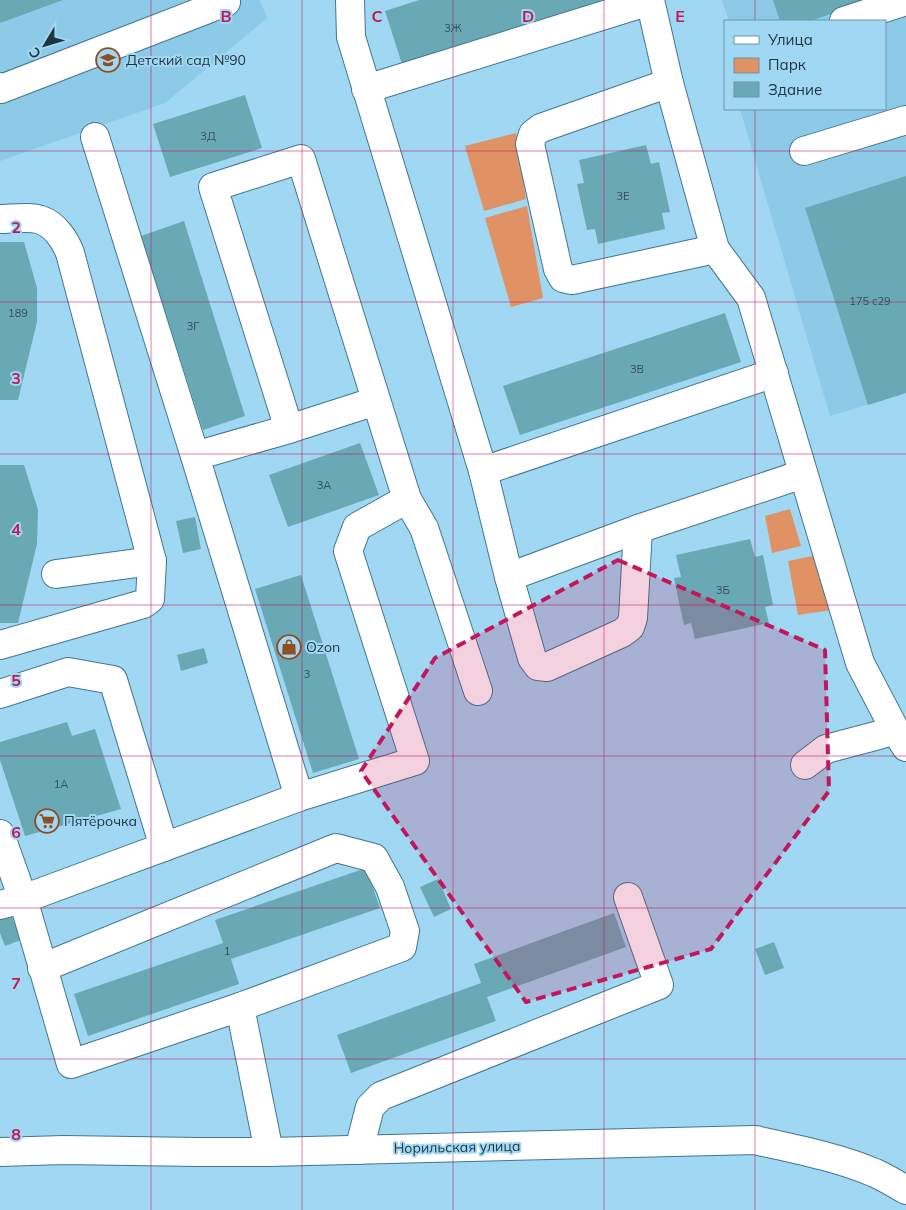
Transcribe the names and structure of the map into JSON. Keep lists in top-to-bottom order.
{
  "streets": {
    "street": ["Норильская улица"]
  },
  "places": {
    "school or university": ["Детский сад №90"],
    "shop": ["Ozon"],
    "supermarket": ["Пятёрочка"]
  },
  "house_numbers": [
    "3Ж",
    "3Д",
    "3Е",
    "175 с29",
    "189",
    "3Г",
    "3В",
    "3А",
    "3Б",
    "3",
    "1А",
    "1"
  ],
  "legend": ["Улица", "Парк", "Здание"],
  "north": "bottom left",
  "grid": {
    "columns": [
      "B",
      "C",
      "D",
      "E"
    ],
    "rows": [
      "2",
      "3",
      "4",
      "5",
      "6",
      "7",
      "8"
    ]
  }
}
